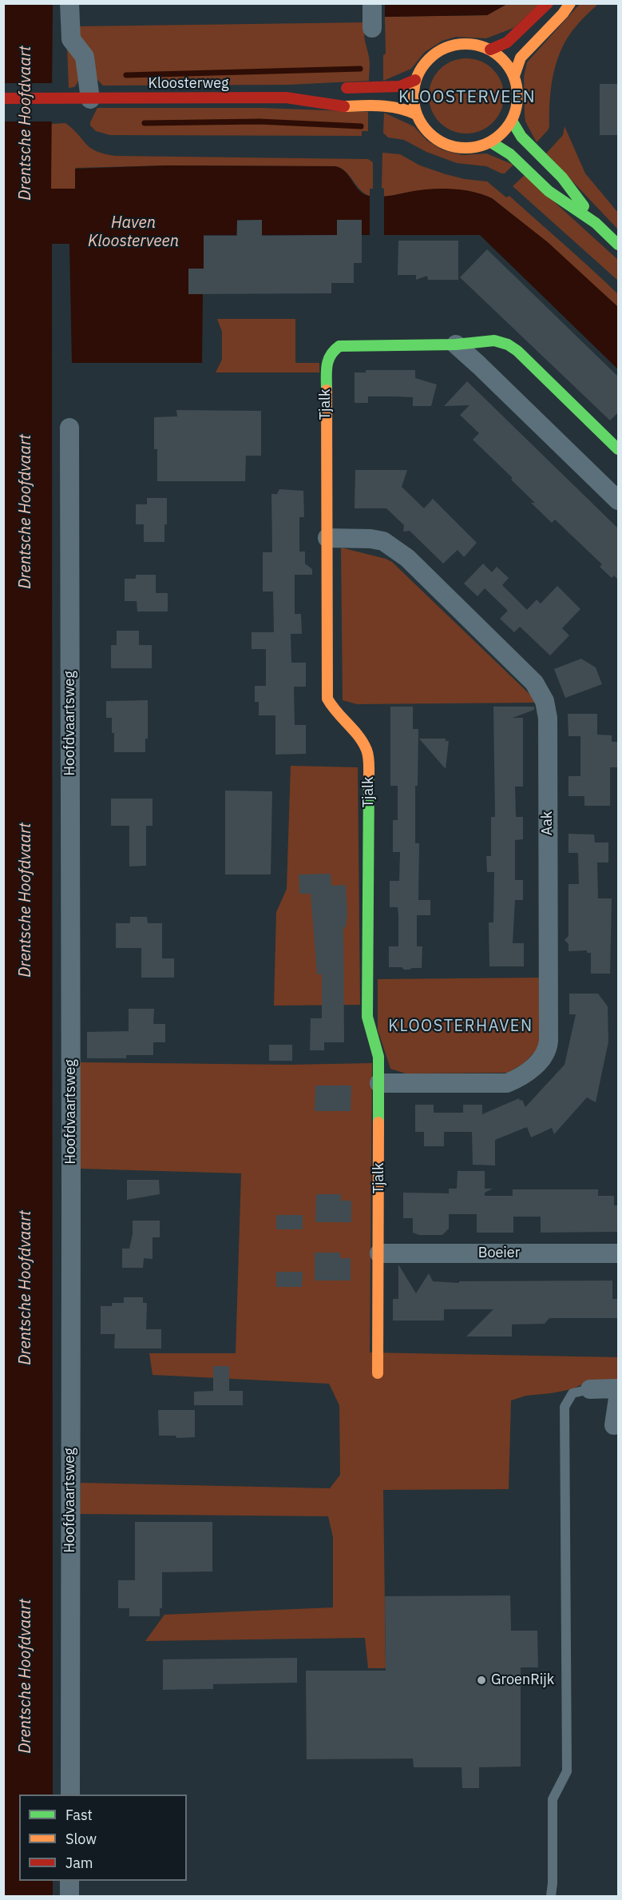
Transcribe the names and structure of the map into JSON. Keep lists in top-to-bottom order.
{
  "streets": {
    "street": [
      "Kloosterweg",
      "Tjalk",
      "Hoofdvaartsweg",
      "Aak",
      "Boeier"
    ]
  },
  "crossings": [
    ["Tjalk", "Aak"],
    ["Tjalk", "Boeier"]
  ],
  "districts": ["KLOOSTERVEEN", "KLOOSTERHAVEN"],
  "water": ["Drentsche Hoofdvaart", "Haven Kloosterveen"],
  "places": ["GroenRijk"],
  "legend": ["Fast", "Slow", "Jam"]
}
